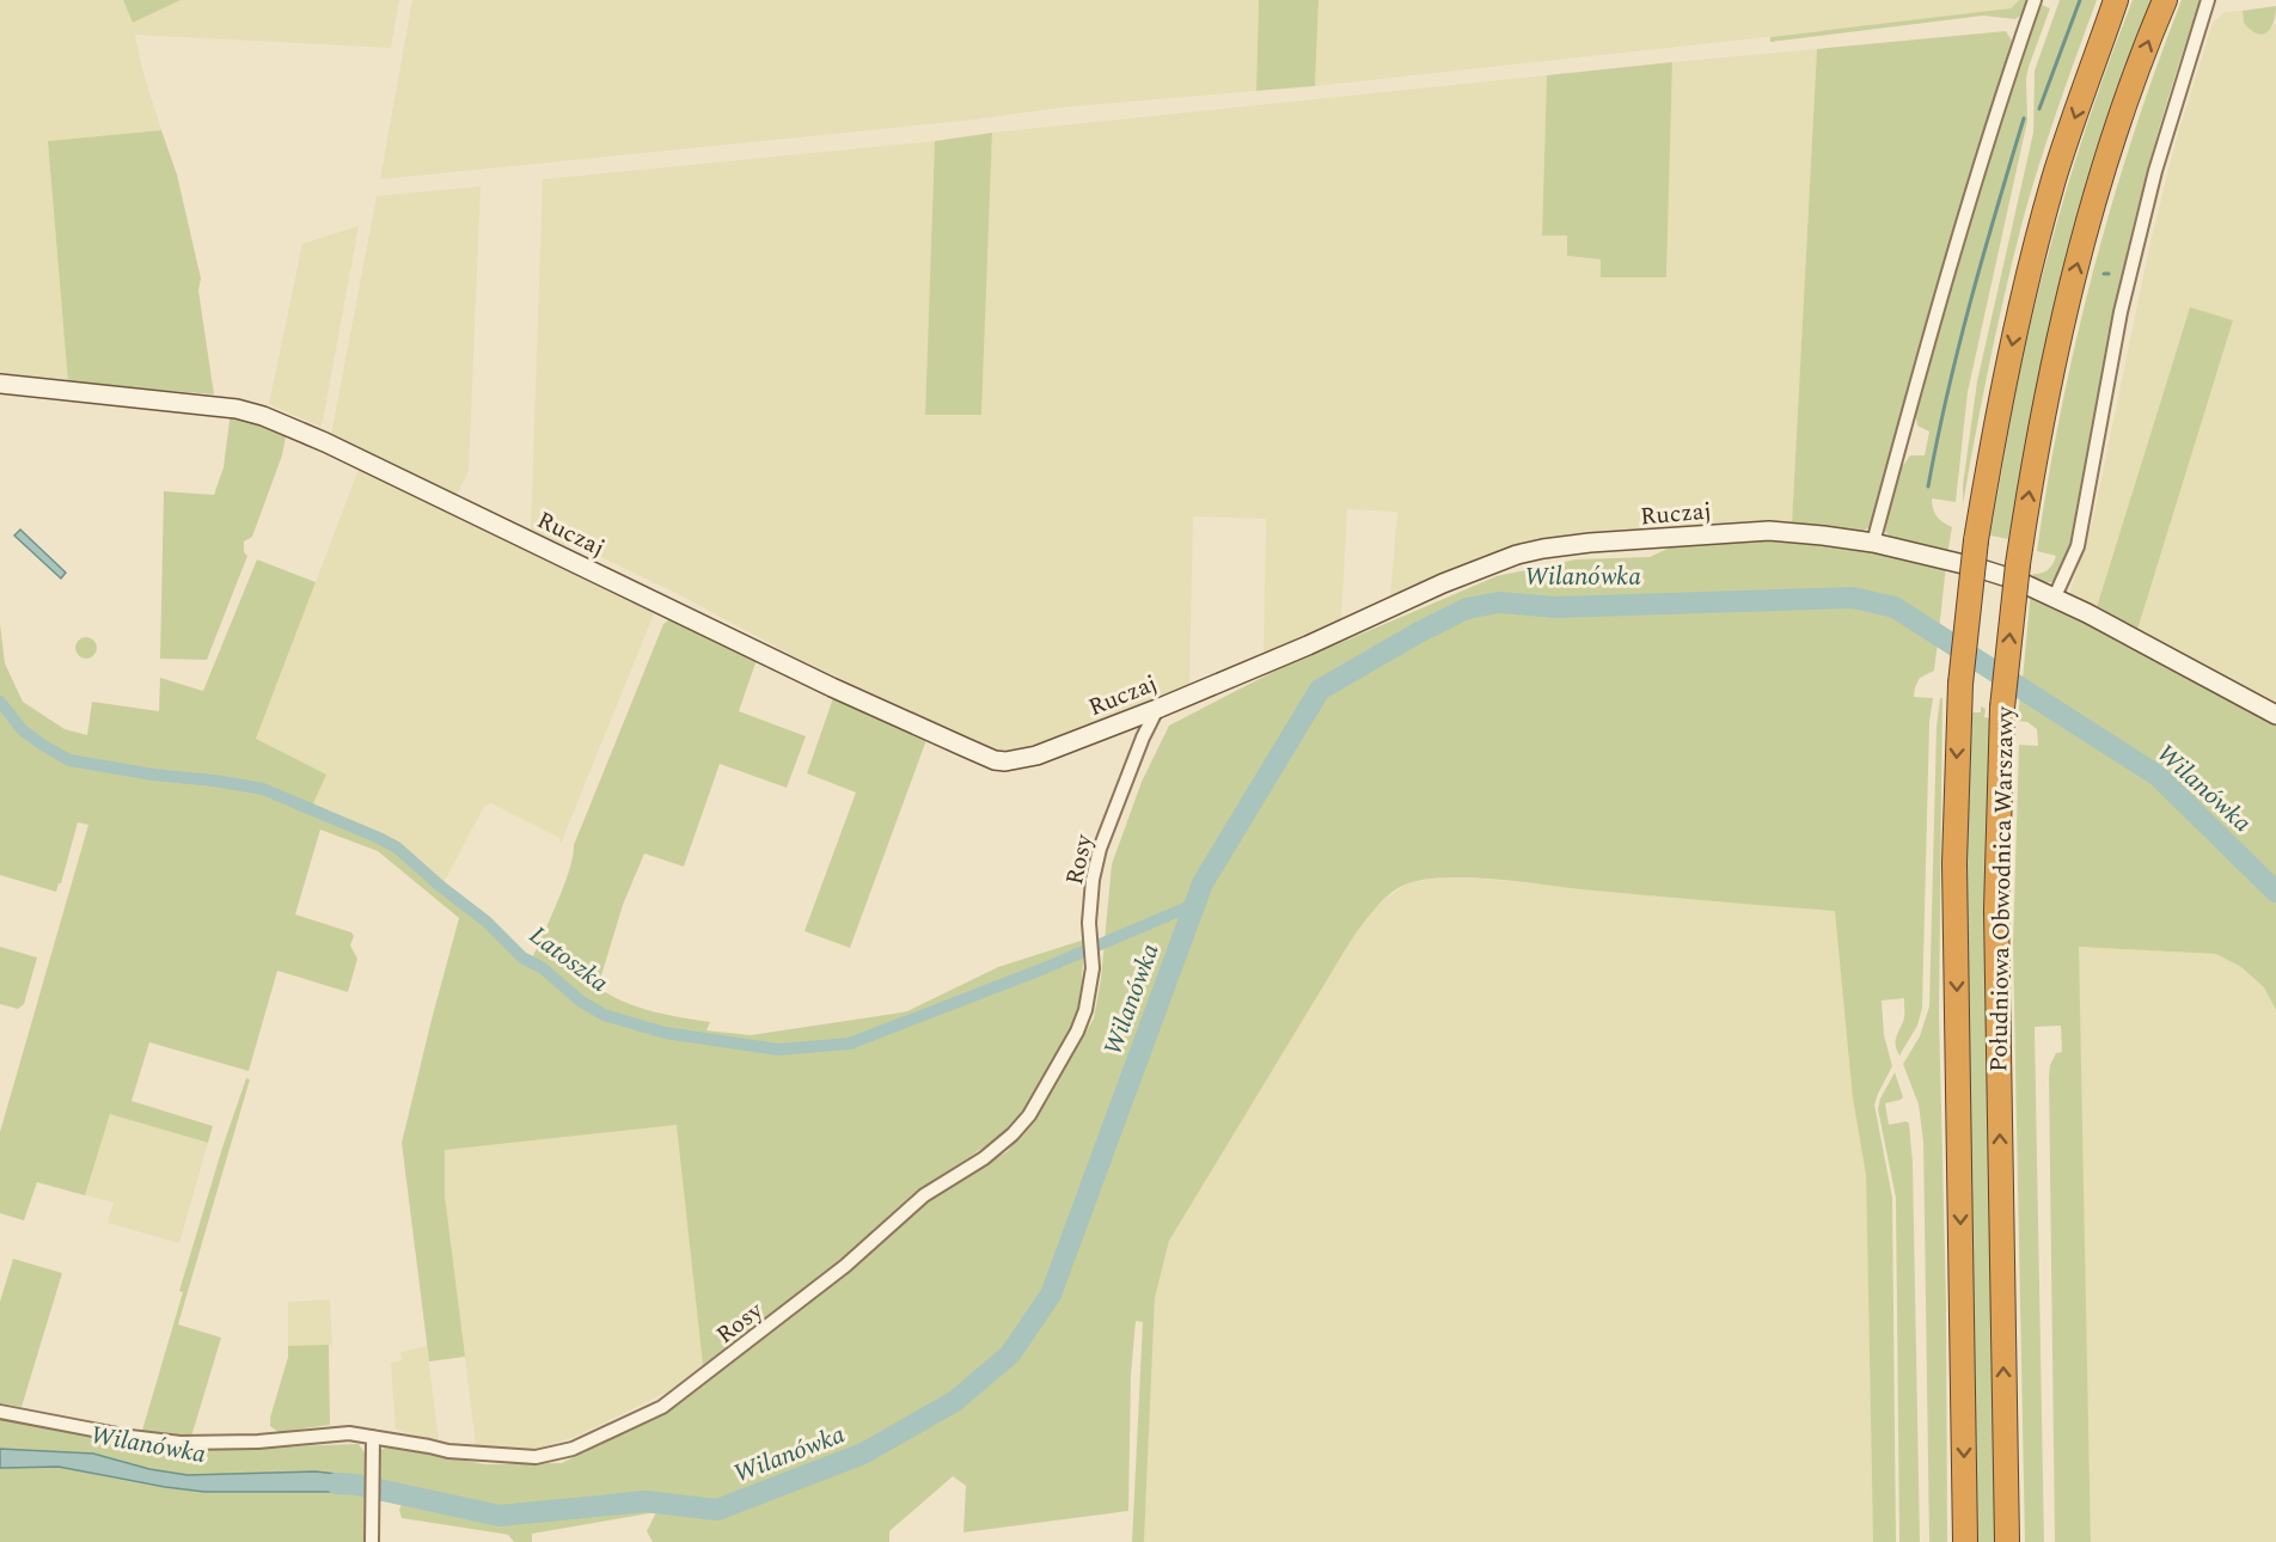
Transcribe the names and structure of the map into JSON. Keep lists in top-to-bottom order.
{
  "streets": {
    "highway": ["Południowa Obwodnica Warszawy"],
    "street": ["Ruczaj", "Rosy"]
  },
  "crossings": [
    ["Ruczaj", "Rosy"]
  ],
  "water": ["Wilanówka", "Latoszka"]
}
